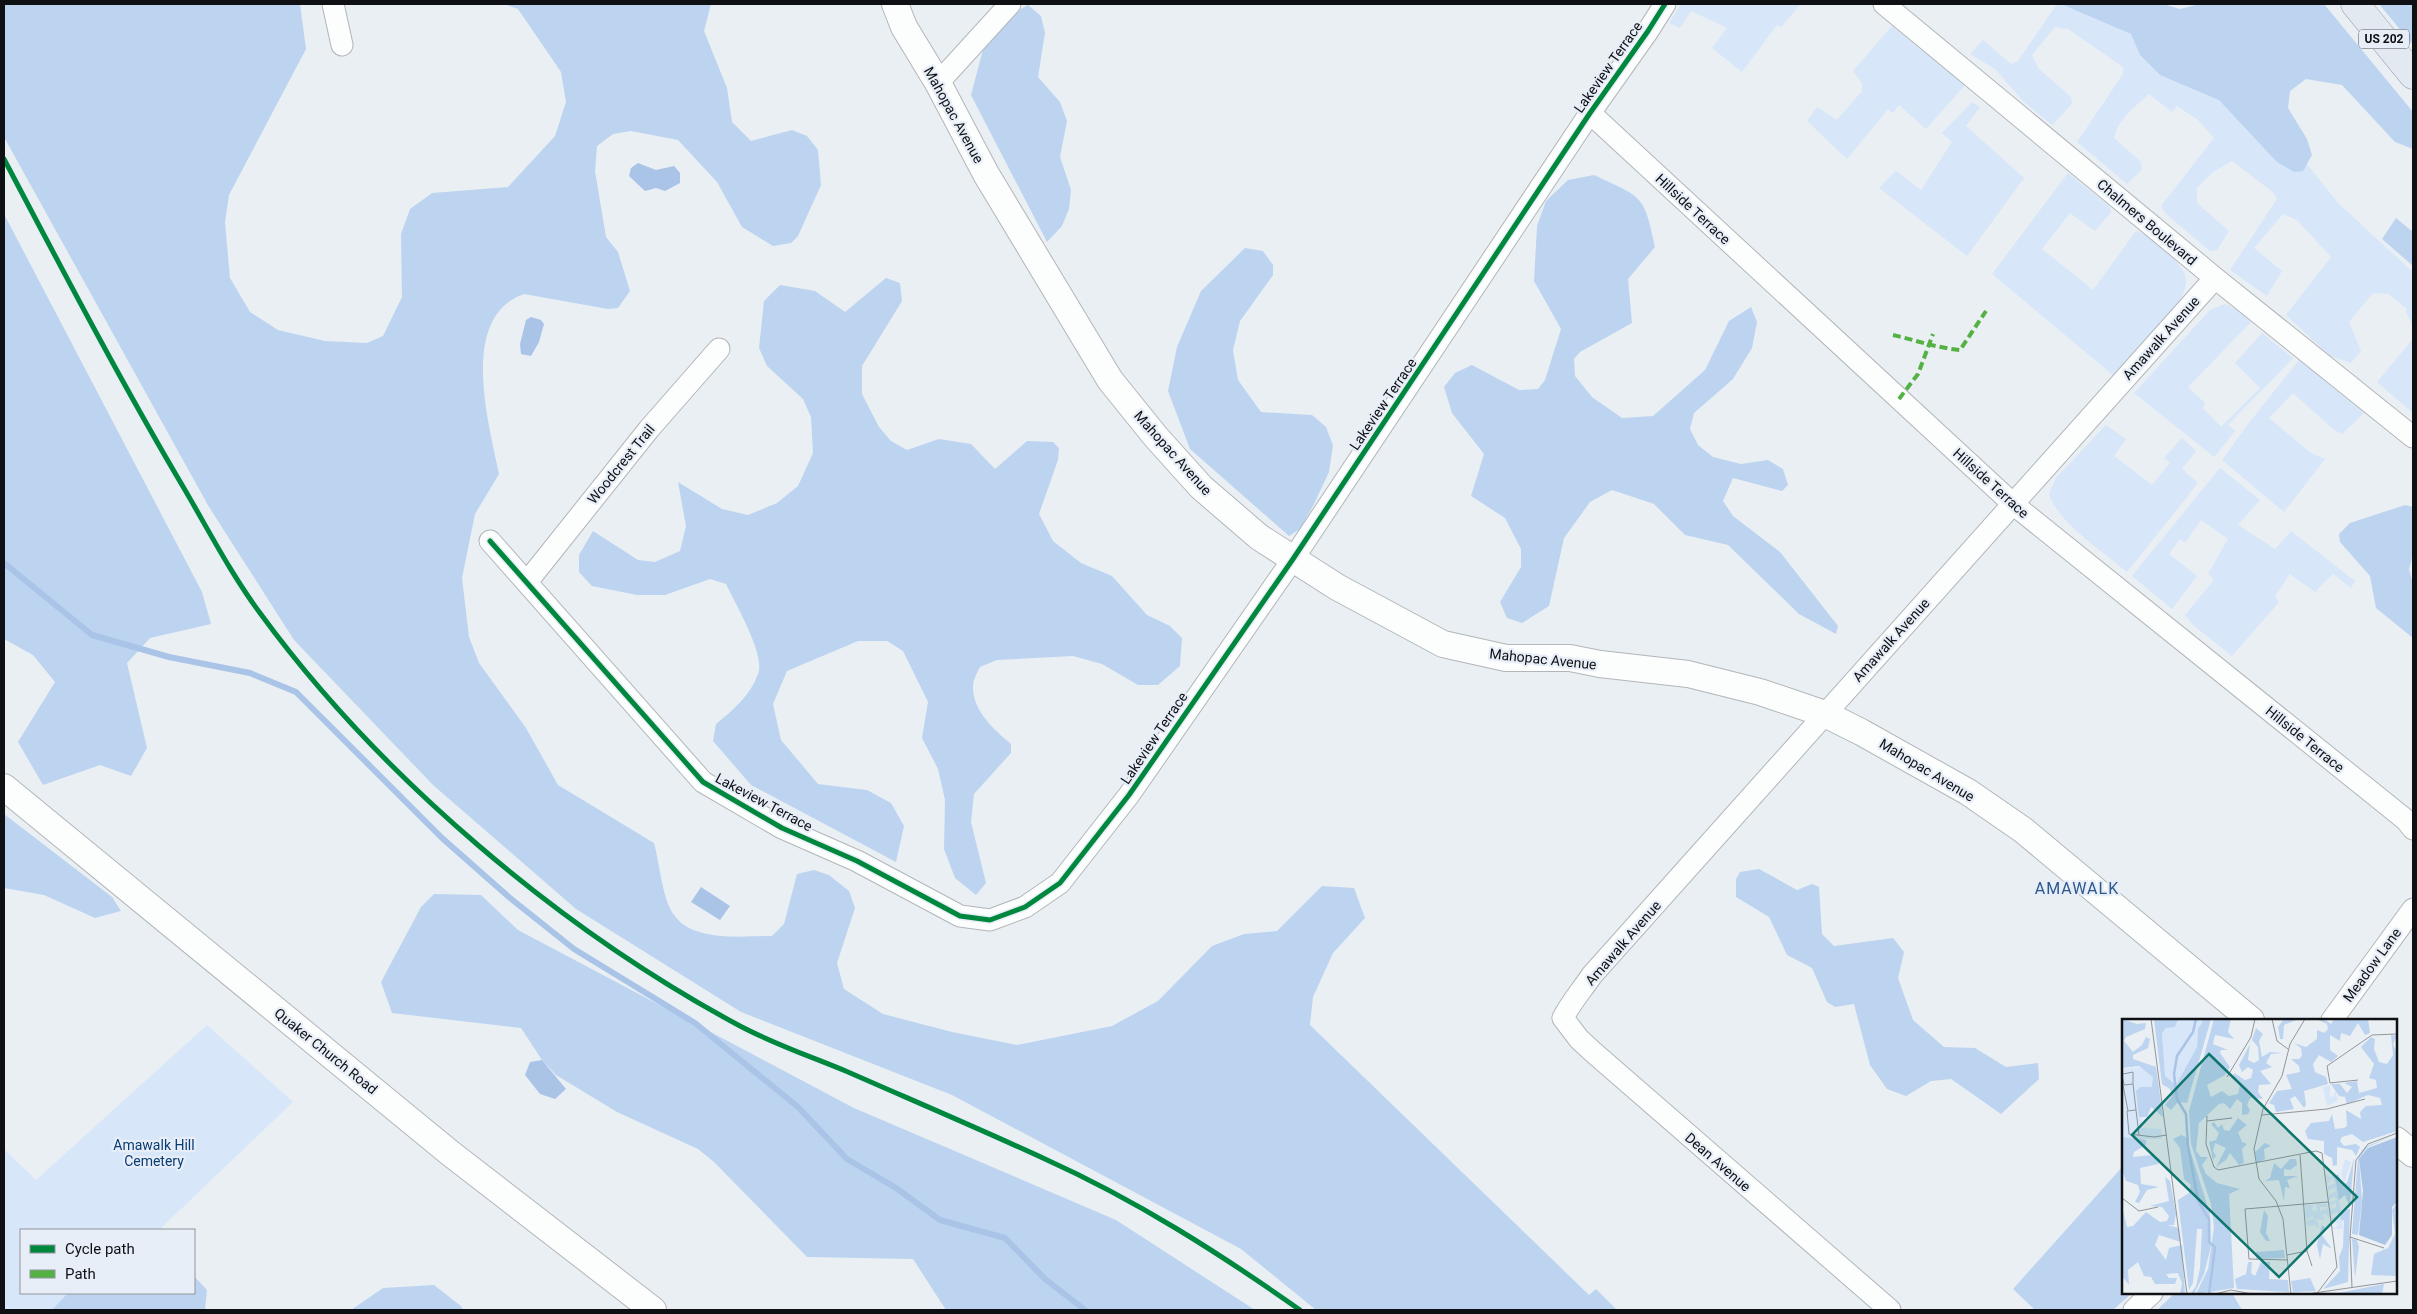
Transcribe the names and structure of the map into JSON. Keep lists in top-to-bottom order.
{
  "streets": {
    "main road": ["US 202"],
    "street": [
      "Lakeview Terrace",
      "Mahopac Avenue",
      "Hillside Terrace",
      "Chalmers Boulevard",
      "Amawalk Avenue",
      "Woodcrest Trail",
      "Meadow Lane",
      "Quaker Church Road",
      "Dean Avenue"
    ]
  },
  "crossings": [
    ["Lakeview Terrace", "Mahopac Avenue"],
    ["Lakeview Terrace", "Hillside Terrace"],
    ["Lakeview Terrace", "Woodcrest Trail"],
    ["Mahopac Avenue", "Amawalk Avenue"],
    ["Hillside Terrace", "Amawalk Avenue"],
    ["Chalmers Boulevard", "Amawalk Avenue"],
    ["Amawalk Avenue", "Dean Avenue"]
  ],
  "districts": ["AMAWALK"],
  "parks": ["Amawalk Hill Cemetery"],
  "legend": ["Cycle path", "Path"]
}
